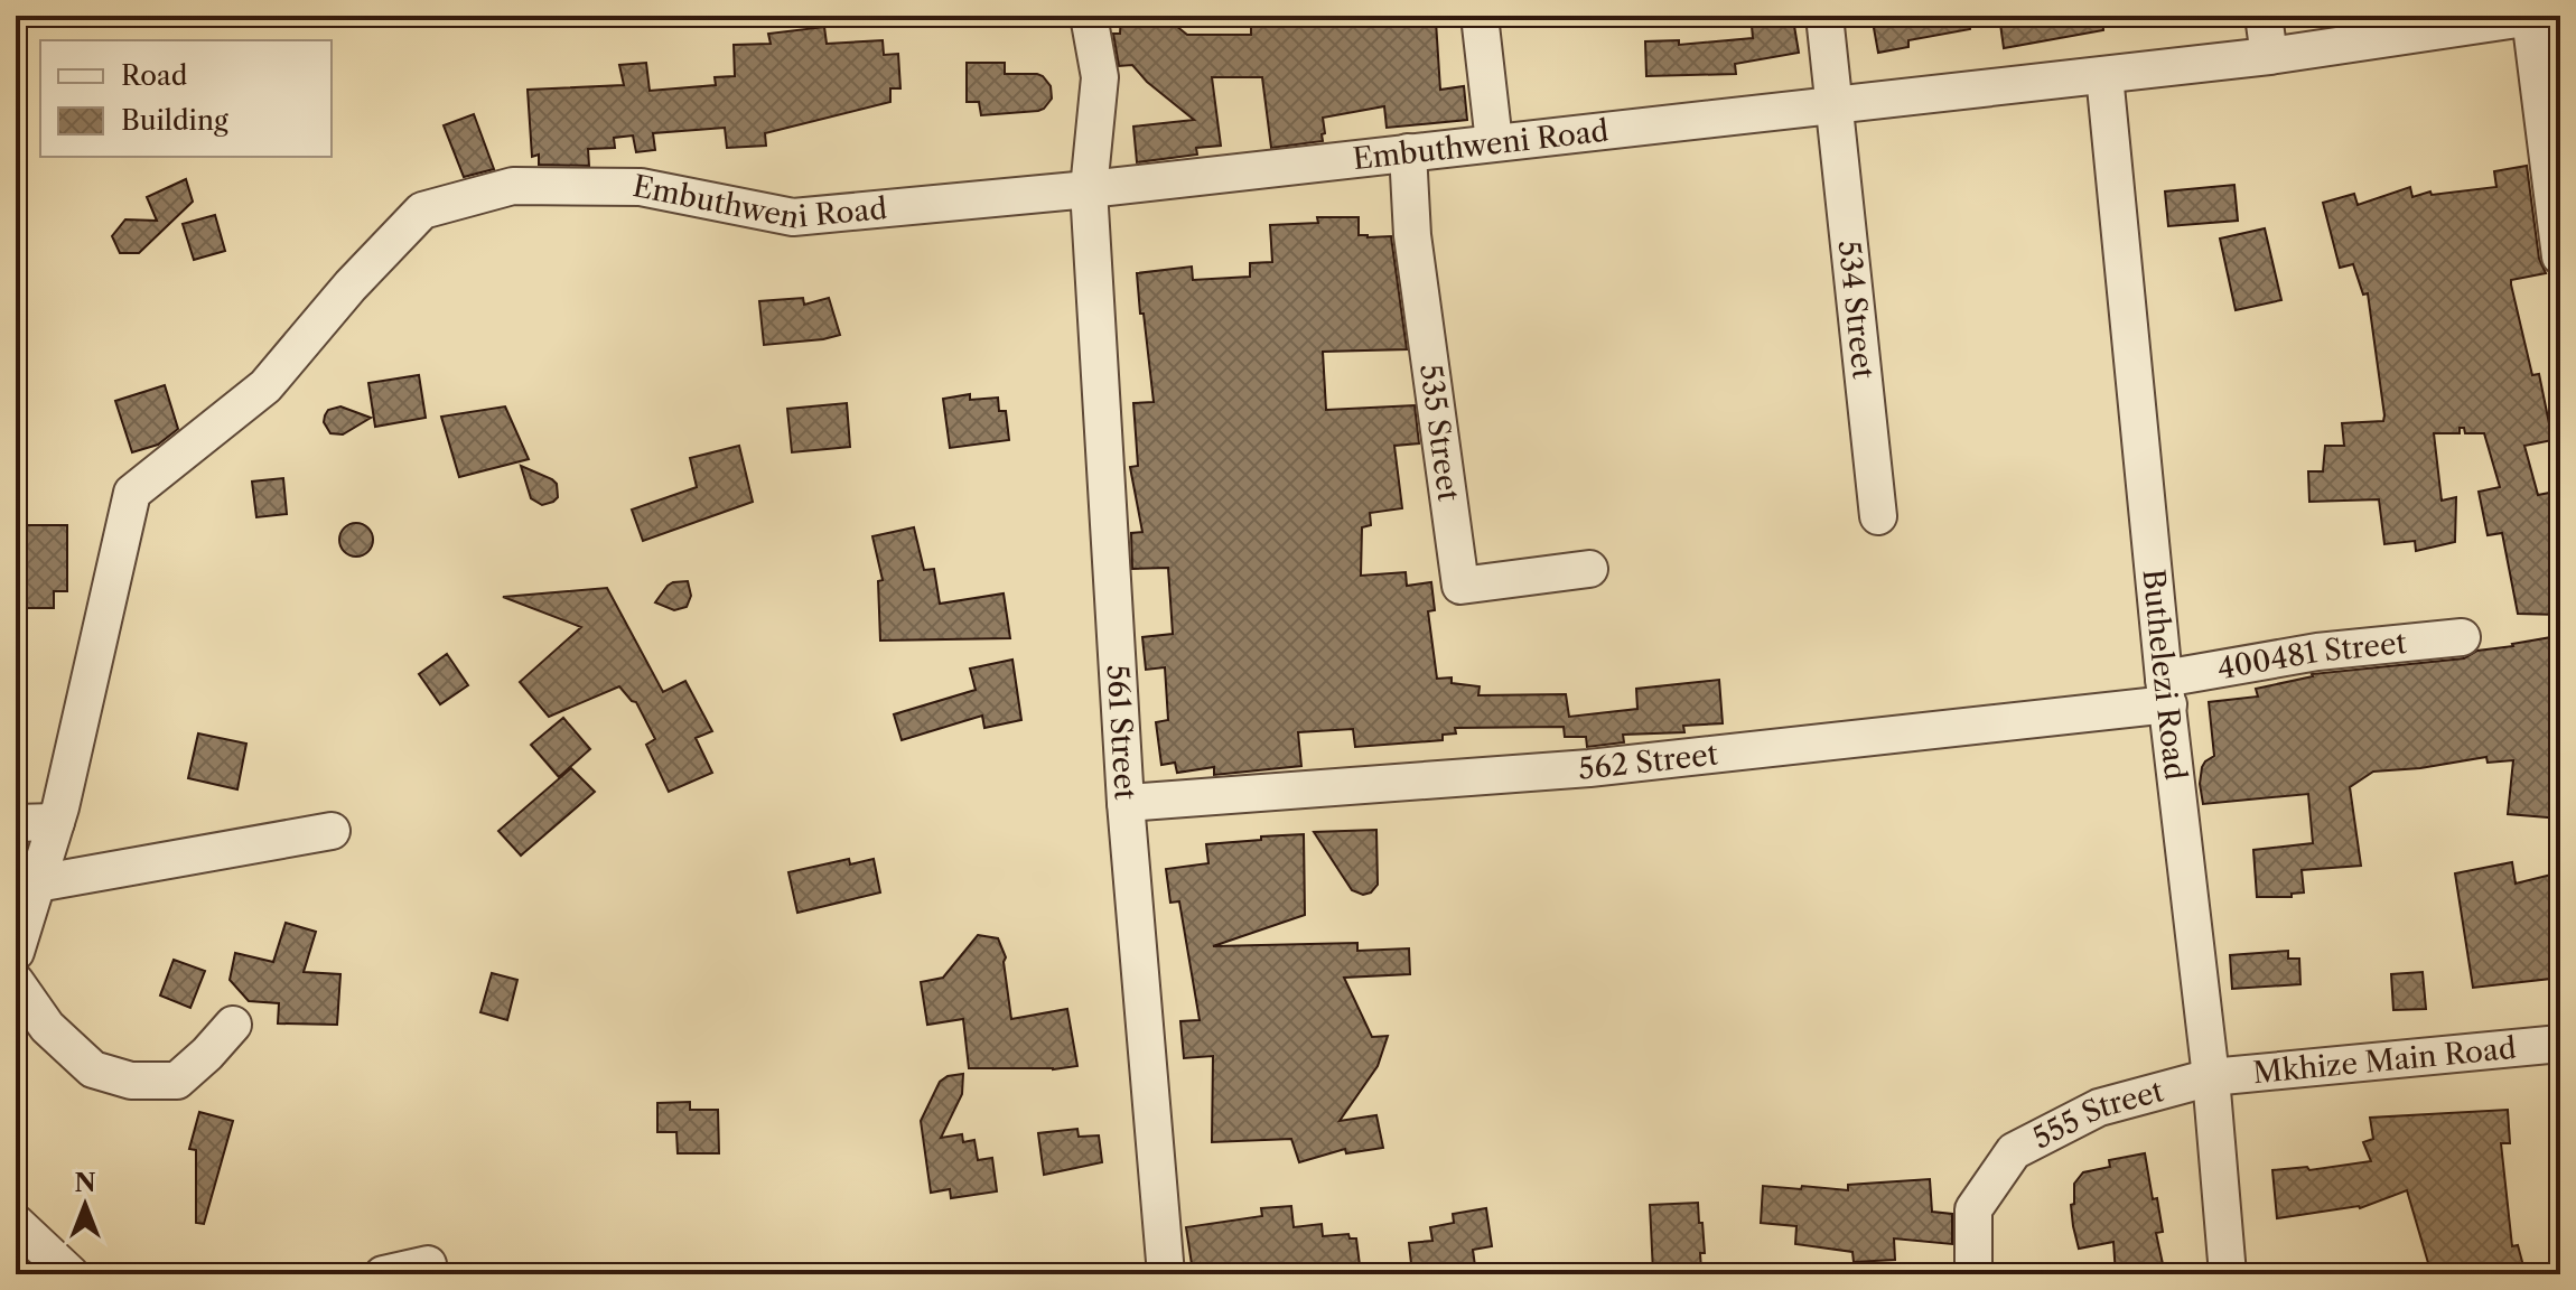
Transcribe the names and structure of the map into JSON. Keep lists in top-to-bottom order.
{
  "streets": {
    "street": [
      "Embuthweni Road",
      "534 Street",
      "535 Street",
      "400481 Street",
      "Buthelezi Road",
      "561 Street",
      "562 Street",
      "Mkhize Main Road",
      "555 Street"
    ]
  },
  "crossings": [
    ["Embuthweni Road", "534 Street"],
    ["Embuthweni Road", "535 Street"],
    ["Embuthweni Road", "Buthelezi Road"],
    ["Embuthweni Road", "561 Street"],
    ["400481 Street", "Buthelezi Road"],
    ["400481 Street", "562 Street"],
    ["Buthelezi Road", "562 Street"],
    ["Buthelezi Road", "Mkhize Main Road"],
    ["Buthelezi Road", "555 Street"],
    ["561 Street", "562 Street"],
    ["Mkhize Main Road", "555 Street"]
  ],
  "legend": ["Road", "Building"],
  "north": "top"
}
